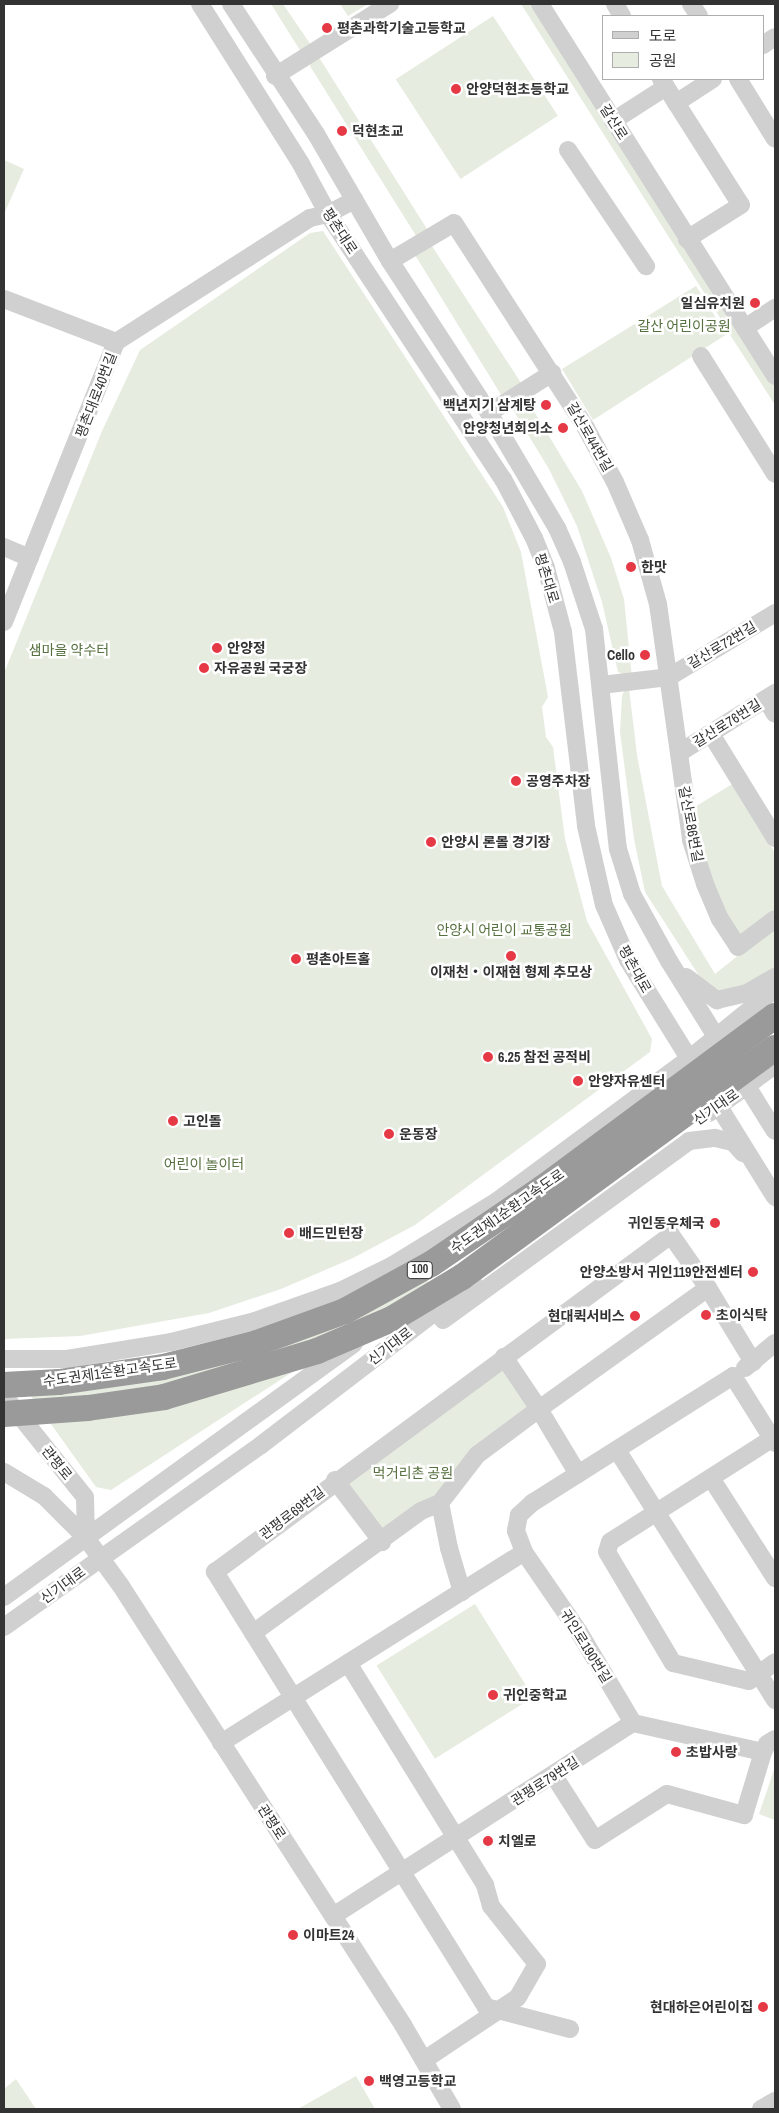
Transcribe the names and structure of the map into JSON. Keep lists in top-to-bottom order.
{
  "streets": {
    "highway": ["수도권제1순환고속도로", "100"],
    "street": [
      "갈산로",
      "평촌대로",
      "평촌대로40번길",
      "갈산로44번길",
      "갈산로72번길",
      "갈산로76번길",
      "갈산로86번길",
      "신기대로",
      "관평로",
      "관평로69번길",
      "귀인로190번길",
      "관평로79번길"
    ]
  },
  "crossings": [
    ["평촌대로", "평촌대로40번길"],
    ["평촌대로", "갈산로44번길"],
    ["평촌대로", "신기대로"],
    ["갈산로44번길", "갈산로72번길"],
    ["갈산로44번길", "갈산로86번길"],
    ["갈산로72번길", "갈산로86번길"],
    ["갈산로76번길", "갈산로86번길"],
    ["신기대로", "수도권제1순환고속도로"],
    ["신기대로", "관평로"],
    ["관평로", "관평로79번길"],
    ["관평로69번길", "관평로79번길"],
    ["귀인로190번길", "관평로79번길"]
  ],
  "parks": [
    "갈산 어린이공원",
    "샘마을 약수터",
    "안양시 어린이 교통공원",
    "어린이 놀이터",
    "먹거리촌 공원"
  ],
  "places": [
    "평촌과학기술고등학교",
    "안양덕현초등학교",
    "덕현초교",
    "일심유치원",
    "백년지기 삼계탕",
    "안양청년회의소",
    "한맛",
    "안양정",
    "Cello",
    "자유공원 국궁장",
    "공영주차장",
    "안양시 론볼 경기장",
    "이재천・이재현 형제 추모상",
    "평촌아트홀",
    "6.25 참전 공적비",
    "안양자유센터",
    "고인돌",
    "운동장",
    "귀인동우체국",
    "배드민턴장",
    "안양소방서 귀인119안전센터",
    "초이식탁",
    "현대퀵서비스",
    "귀인중학교",
    "초밥사랑",
    "치엘로",
    "이마트24",
    "현대하은어린이집",
    "백영고등학교"
  ],
  "legend": ["도로", "공원"]
}
